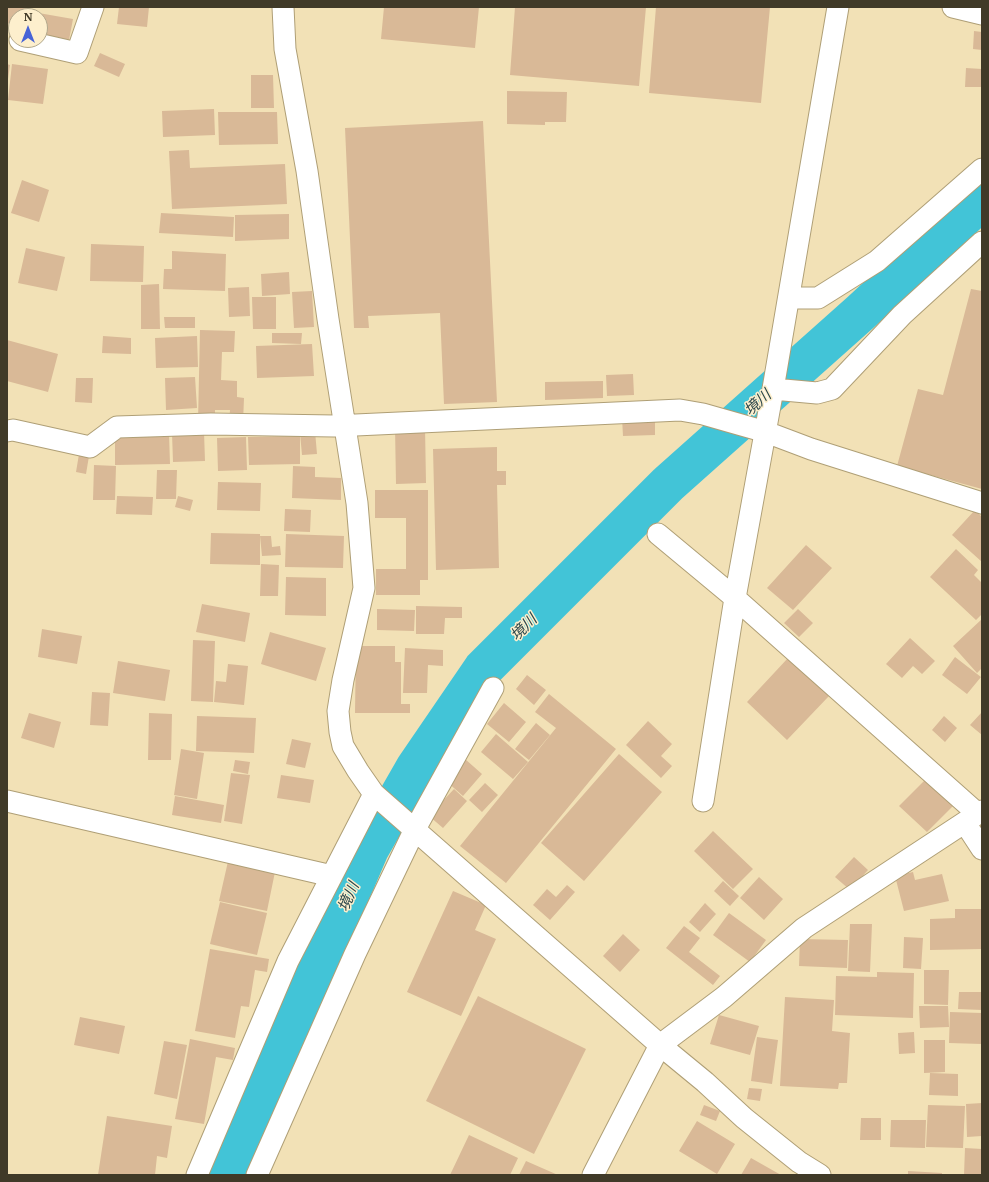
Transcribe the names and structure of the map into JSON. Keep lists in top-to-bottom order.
{
  "water": ["境川"],
  "north": "top"
}
